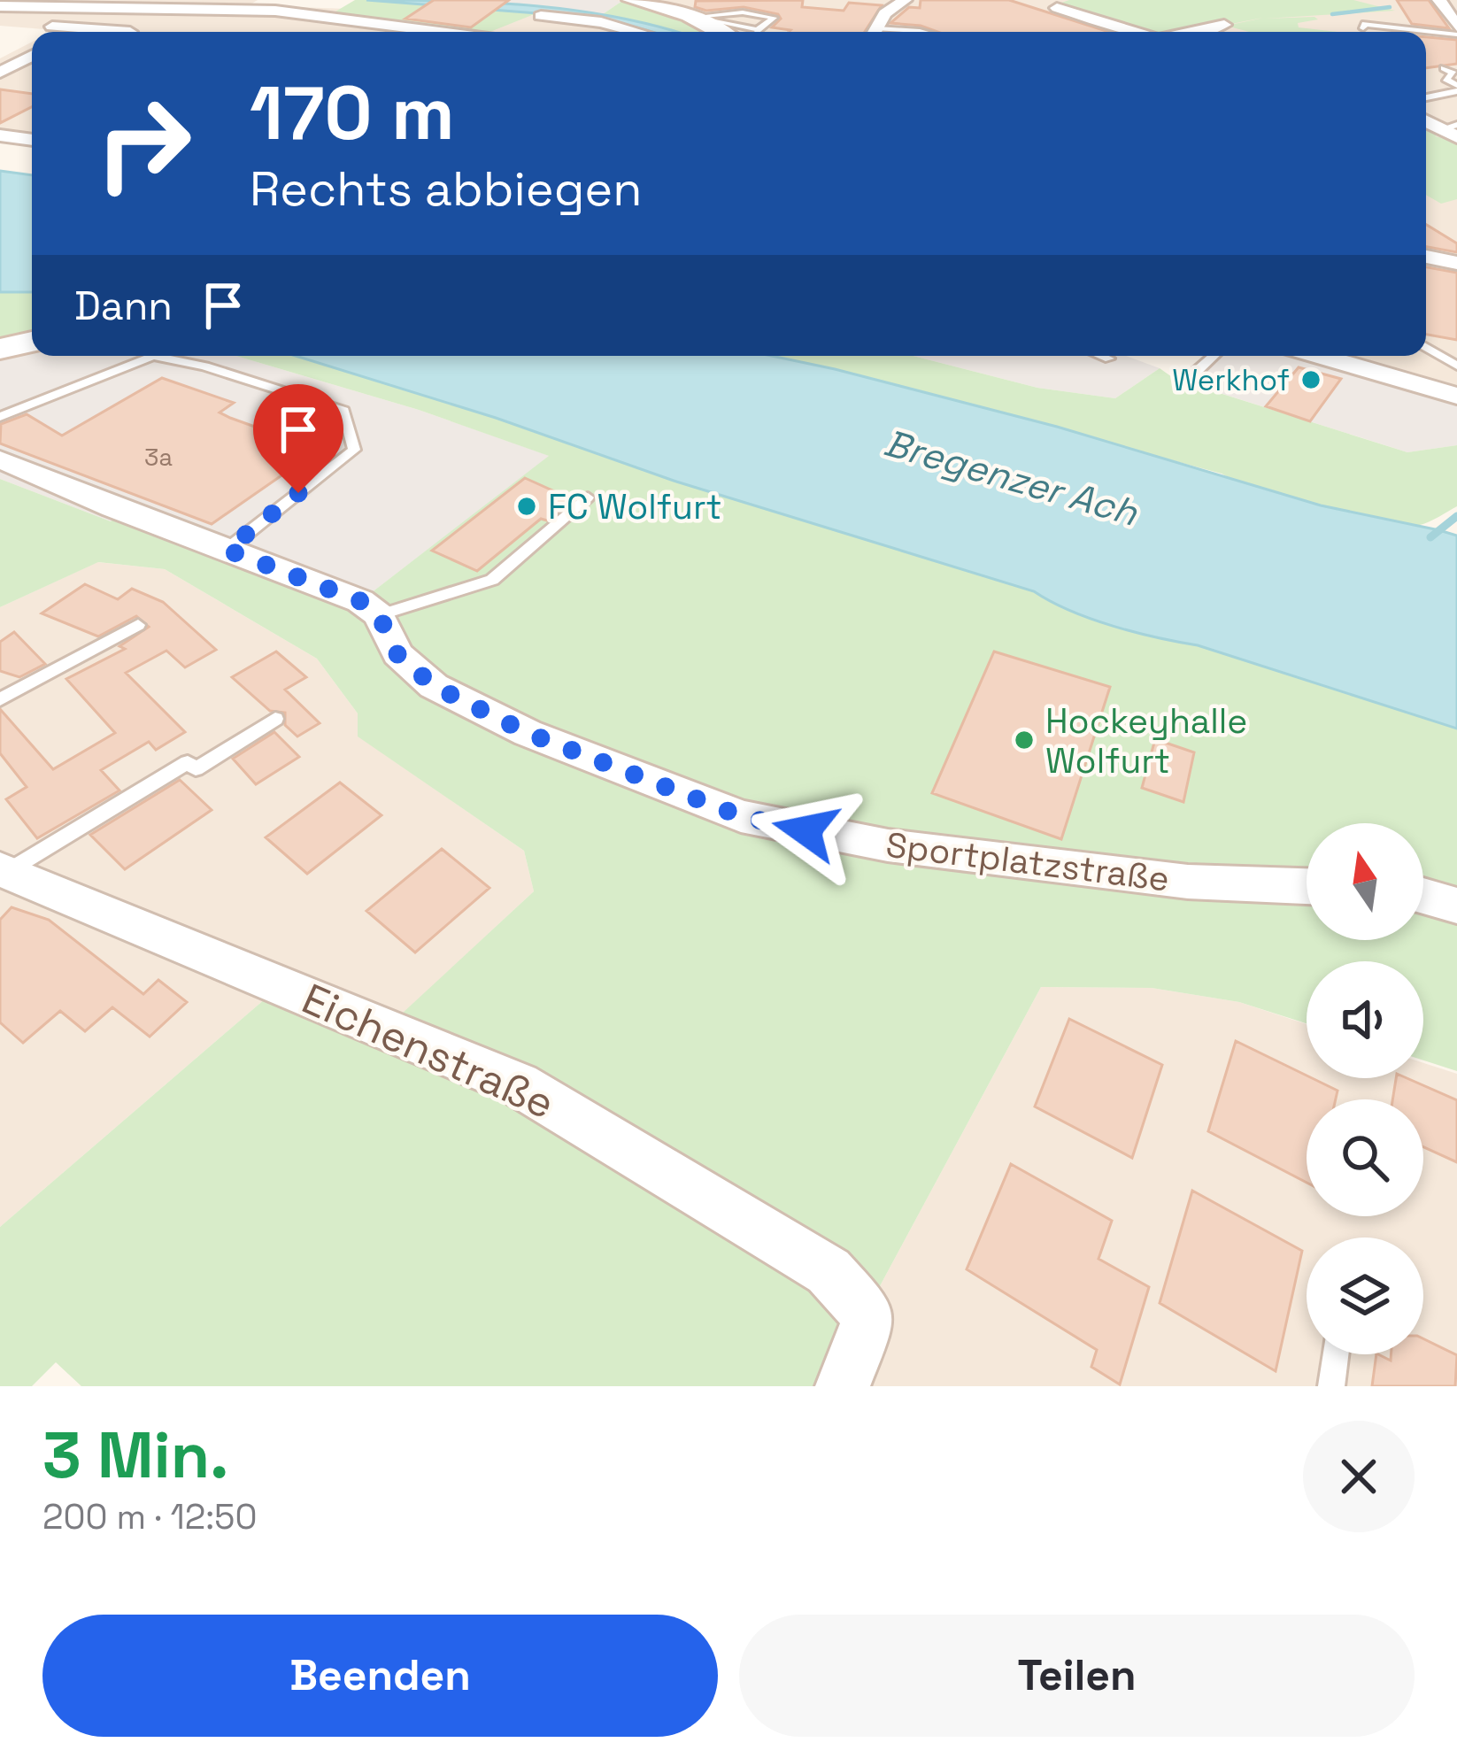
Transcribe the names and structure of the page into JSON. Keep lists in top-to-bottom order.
{
  "streets": {
    "street": ["Sportplatzstraße", "Eichenstraße"]
  },
  "water": ["Bregenzer Ach"],
  "places": ["Werkhof", "FC Wolfurt", "Hockeyhalle Wolfurt"],
  "house_numbers": ["3a"],
  "north": "top",
  "page": {
    "turn": ["170 m", "Rechts abbiegen"],
    "then": "Dann",
    "heading": ["3 Min.", "200 m · 12:50"],
    "buttons": ["Beenden", "Teilen"]
  }
}
